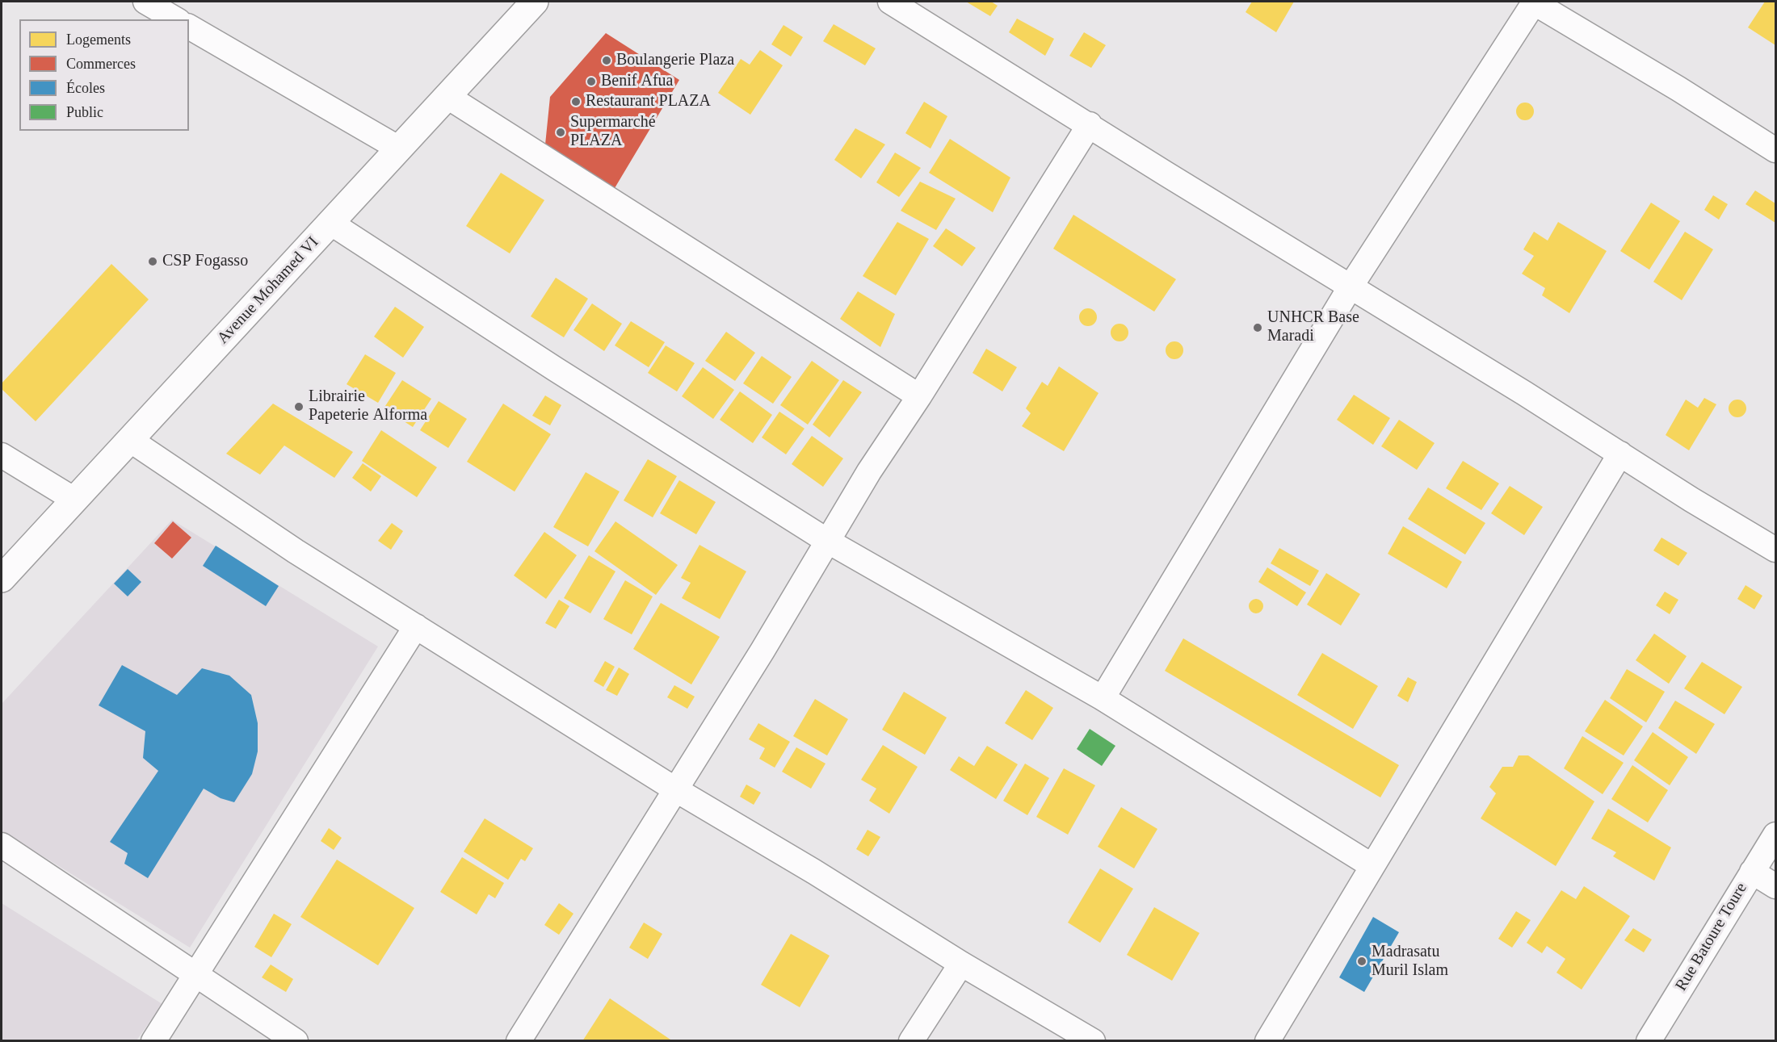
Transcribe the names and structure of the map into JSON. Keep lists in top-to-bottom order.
{
  "streets": {
    "street": ["Avenue Mohamed VI", "Rue Batoure Toure"]
  },
  "places": [
    "Boulangerie Plaza",
    "Benif Afua",
    "Restaurant PLAZA",
    "Supermarché PLAZA",
    "CSP Fogasso",
    "UNHCR Base Maradi",
    "Librairie Papeterie Alforma",
    "Madrasatu Muril Islam"
  ],
  "legend": [
    "Logements",
    "Commerces",
    "Écoles",
    "Public"
  ]
}
